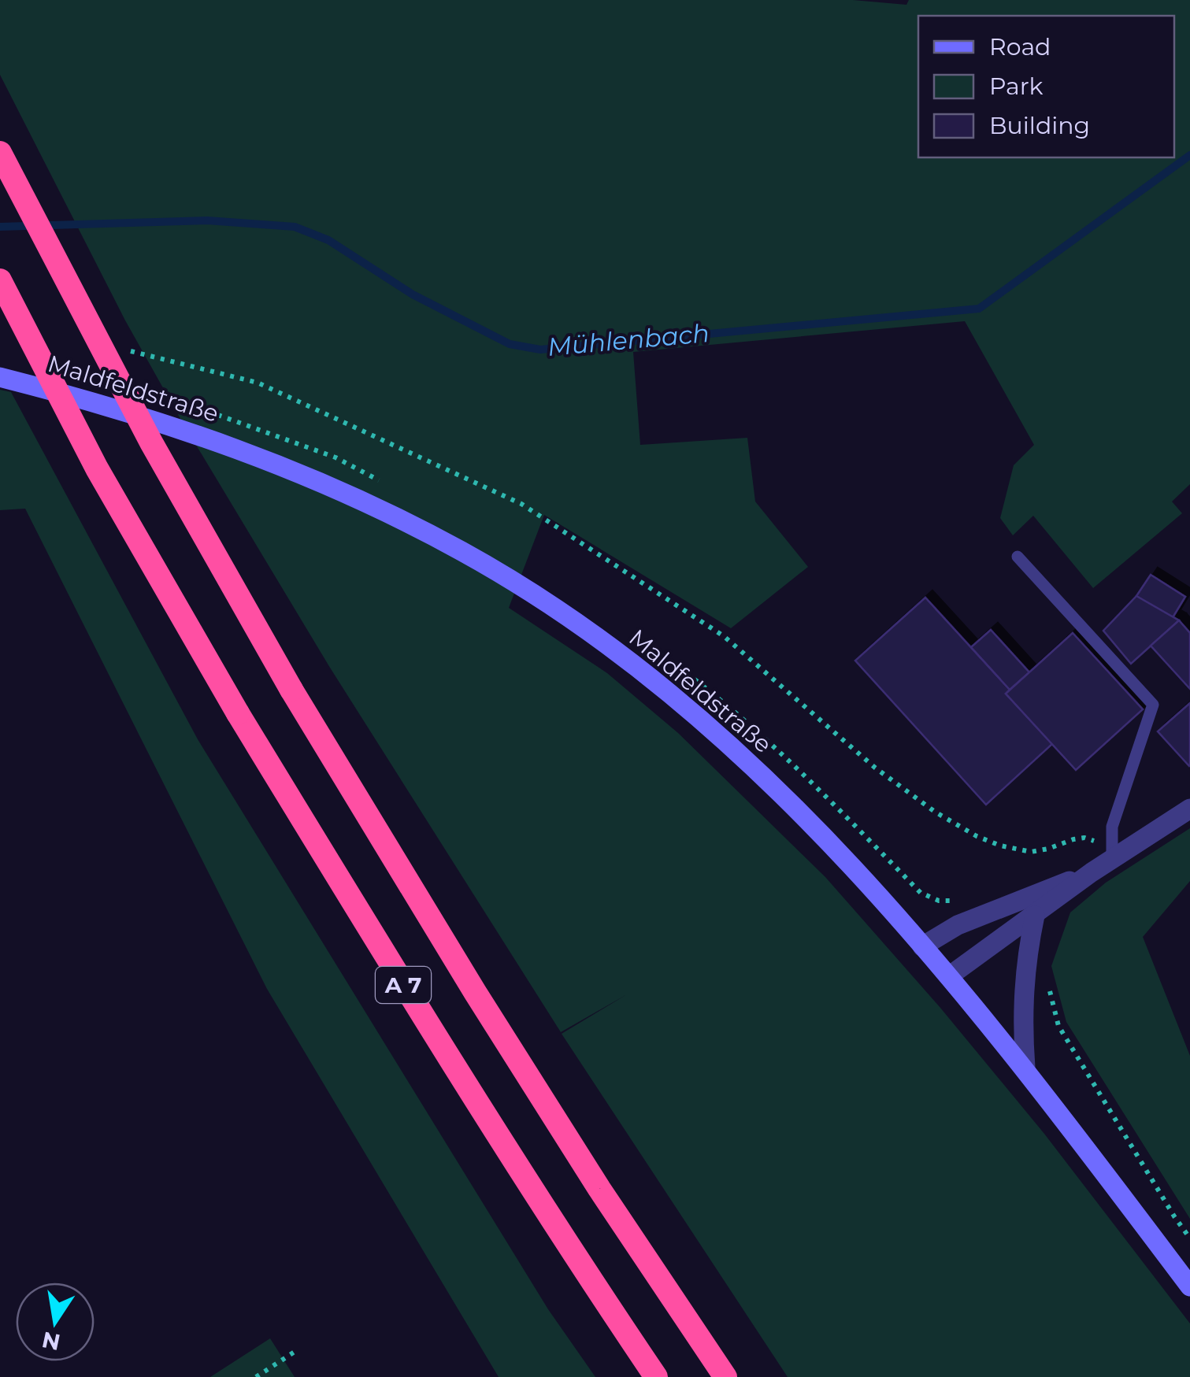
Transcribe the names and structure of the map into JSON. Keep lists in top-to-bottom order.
{
  "streets": {
    "highway": ["A 7"],
    "main road": ["Maldfeldstraße"]
  },
  "water": ["Mühlenbach"],
  "legend": ["Road", "Park", "Building"],
  "north": "bottom"
}
